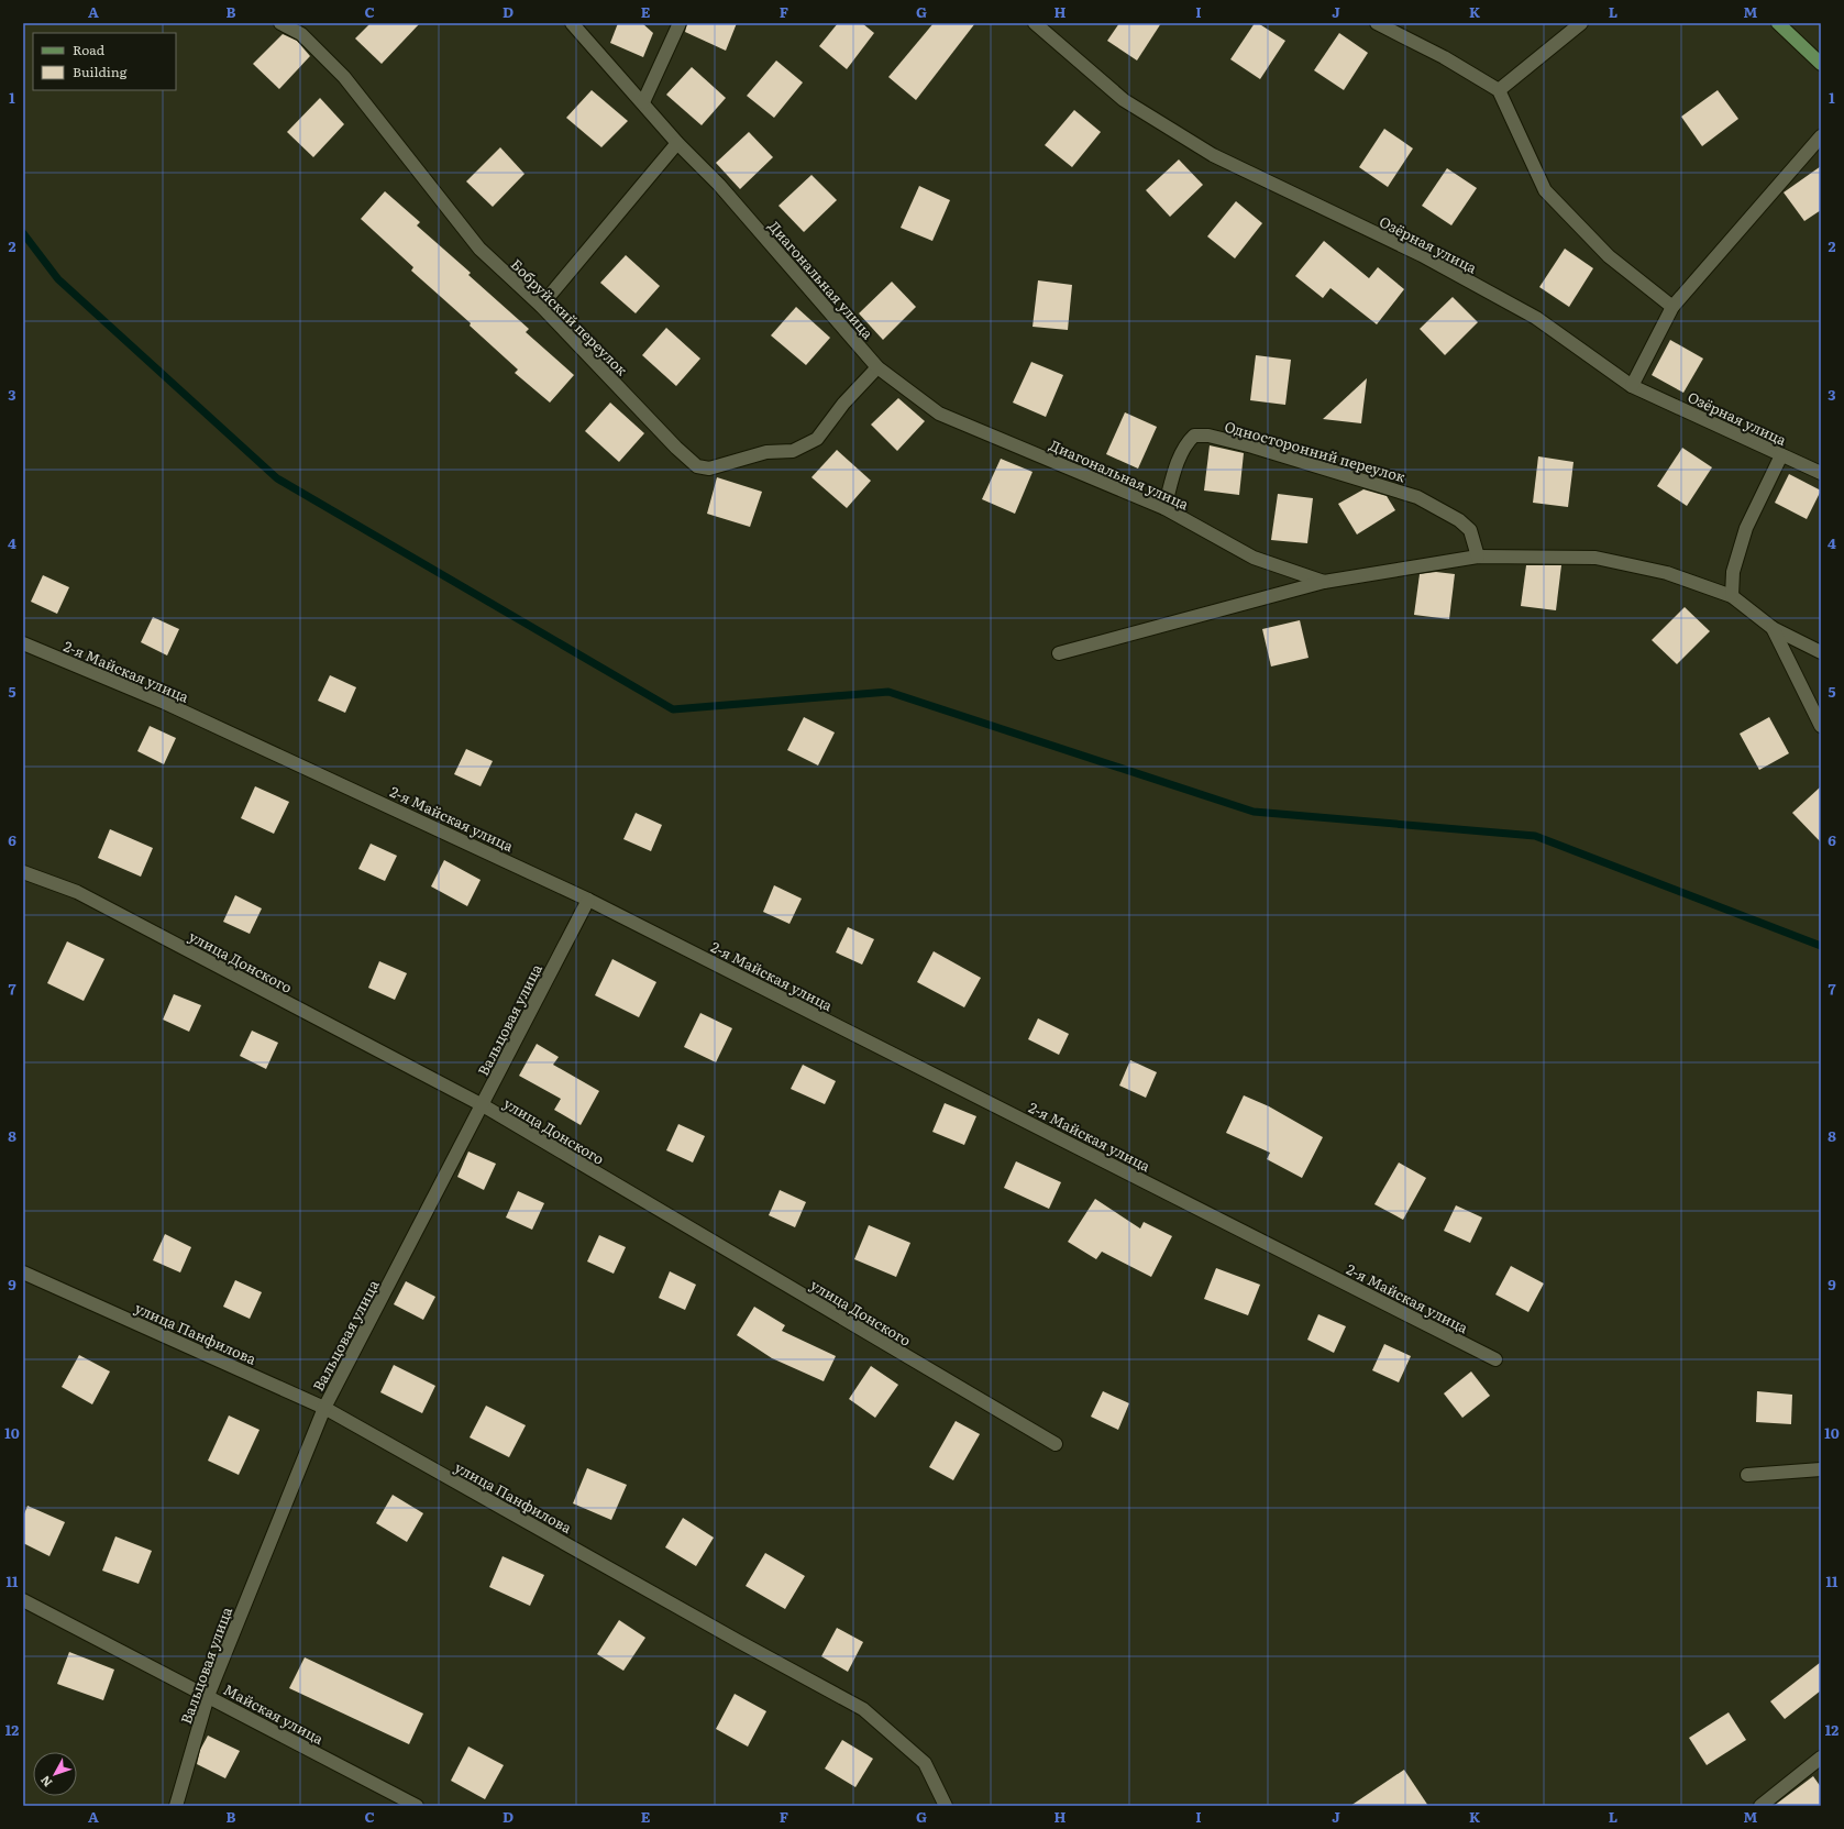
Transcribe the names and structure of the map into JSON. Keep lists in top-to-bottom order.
{
  "streets": {
    "street": [
      "Озёрная улица",
      "Диагональная улица",
      "Бобруйский переулок",
      "Односторонний переулок",
      "2-я Майская улица",
      "улица Донского",
      "Вальцовая улица",
      "улица Панфилова",
      "Майская улица"
    ]
  },
  "crossings": [
    ["Диагональная улица", "Бобруйский переулок"],
    ["Диагональная улица", "Односторонний переулок"],
    ["2-я Майская улица", "Вальцовая улица"],
    ["улица Донского", "Вальцовая улица"],
    ["Вальцовая улица", "улица Панфилова"],
    ["Вальцовая улица", "Майская улица"]
  ],
  "legend": ["Road", "Building"],
  "north": "bottom left",
  "grid": {
    "columns": [
      "A",
      "B",
      "C",
      "D",
      "E",
      "F",
      "G",
      "H",
      "I",
      "J",
      "K",
      "L",
      "M"
    ],
    "rows": [
      "1",
      "2",
      "3",
      "4",
      "5",
      "6",
      "7",
      "8",
      "9",
      "10",
      "11",
      "12"
    ]
  }
}
